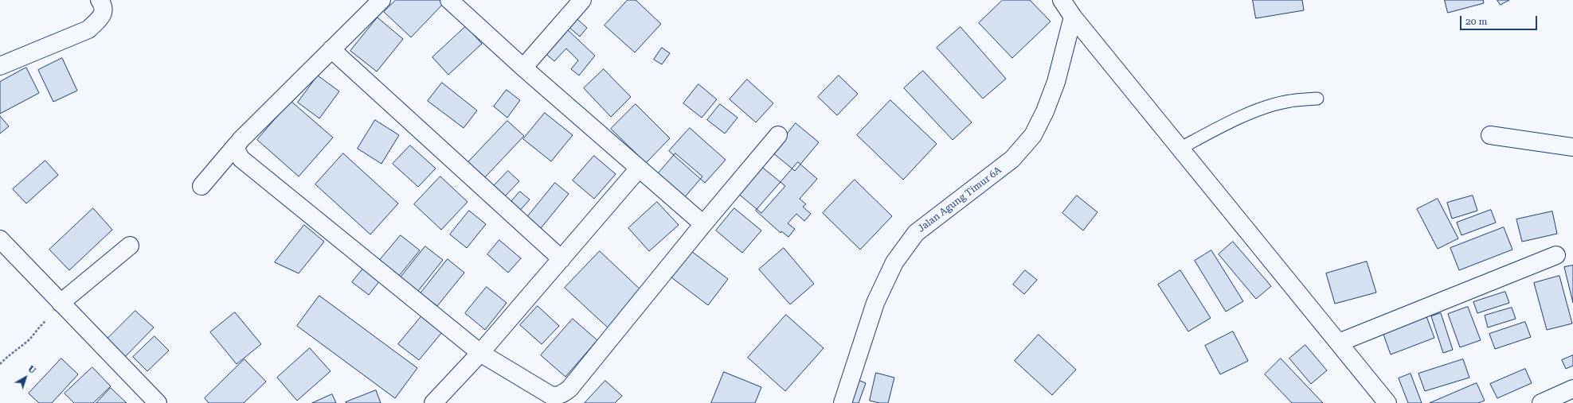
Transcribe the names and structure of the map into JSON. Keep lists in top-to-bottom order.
{
  "streets": {
    "street": ["Jalan Agung Timur 6A"]
  },
  "scale_bar": "20 m",
  "north": "top right"
}
